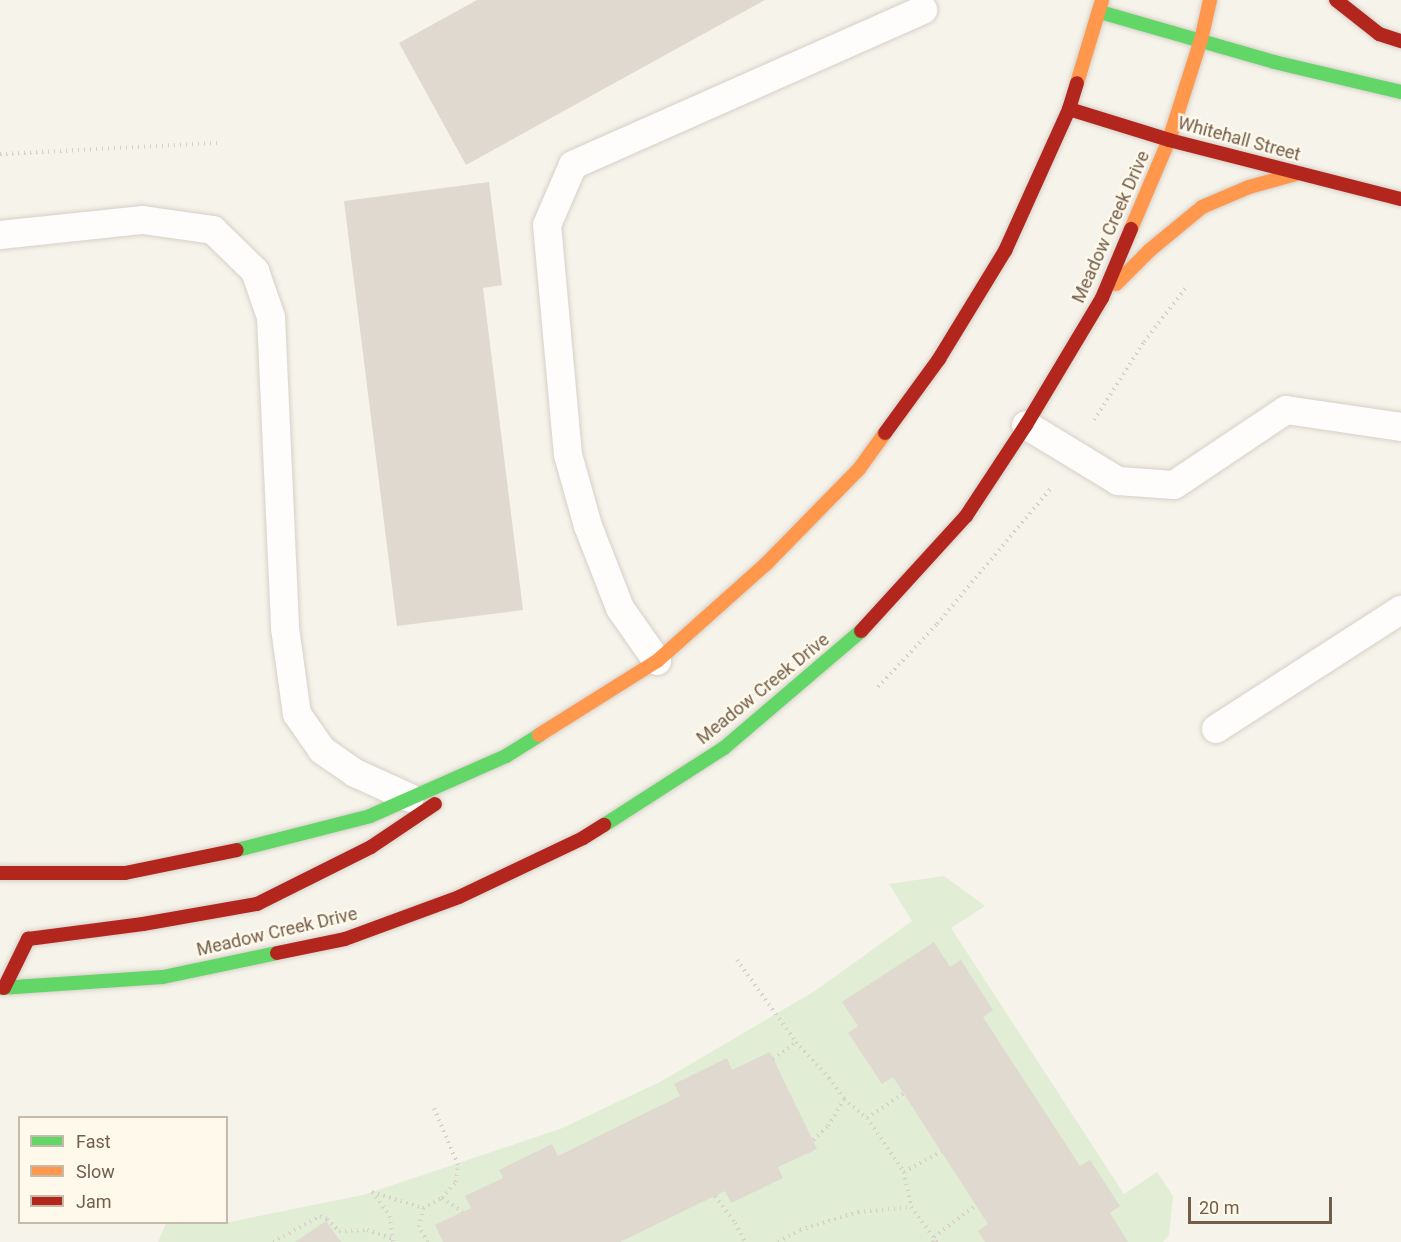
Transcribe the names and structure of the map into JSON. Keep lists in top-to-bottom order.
{
  "streets": {
    "street": ["Whitehall Street", "Meadow Creek Drive"]
  },
  "crossings": [
    ["Whitehall Street", "Meadow Creek Drive"]
  ],
  "legend": ["Fast", "Slow", "Jam"],
  "scale_bar": "20 m"
}
